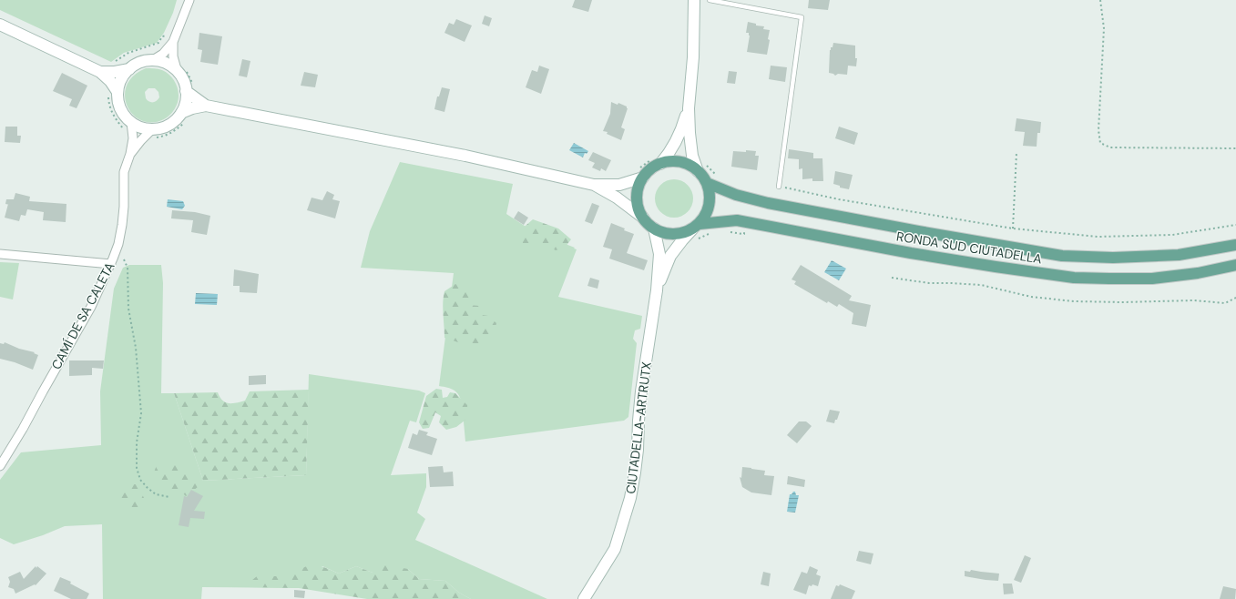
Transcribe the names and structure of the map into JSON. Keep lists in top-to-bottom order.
{
  "streets": {
    "main road": ["RONDA SUD CIUTADELLA"],
    "street": ["CAMÍ DE SA CALETA", "CIUTADELLA-ARTRUTX"]
  },
  "crossings": [
    ["RONDA SUD CIUTADELLA", "CIUTADELLA-ARTRUTX"]
  ]
}
